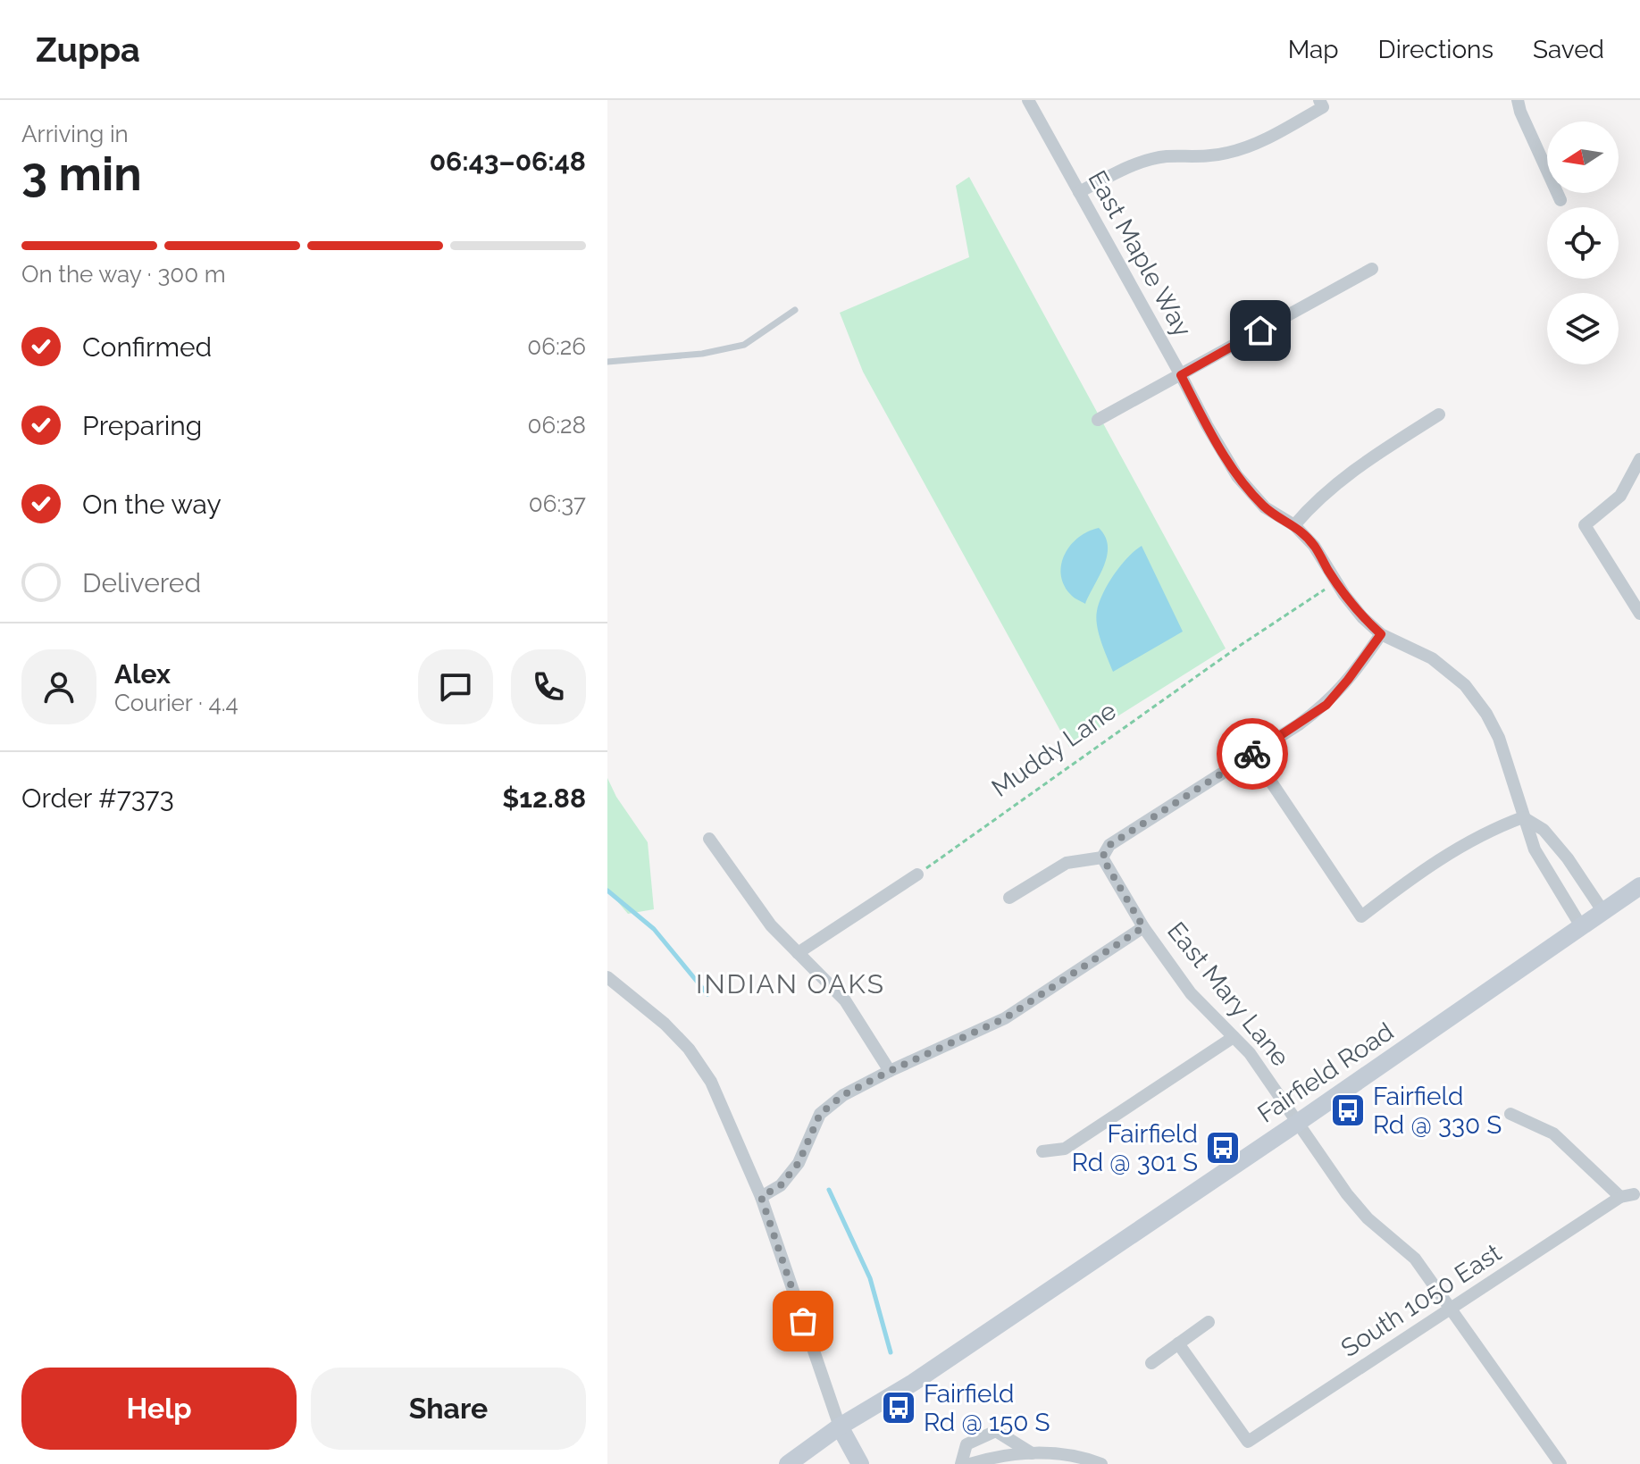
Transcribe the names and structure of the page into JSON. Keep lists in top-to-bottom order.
{
  "streets": {
    "street": [
      "East Maple Way",
      "East Mary Lane",
      "Fairfield Road",
      "South 1050 East"
    ],
    "path": ["Muddy Lane"]
  },
  "crossings": [
    ["East Maple Way", "Muddy Lane"],
    ["East Maple Way", "Fairfield Road"],
    ["East Mary Lane", "Fairfield Road"],
    ["East Mary Lane", "South 1050 East"]
  ],
  "districts": ["INDIAN OAKS"],
  "places": {
    "bus stop": ["Fairfield Rd @ 330 S", "Fairfield Rd @ 301 S", "Fairfield Rd @ 150 S"]
  },
  "north": "left",
  "page": {
    "header": "Zuppa",
    "nav": ["Map", "Directions", "Saved"],
    "heading": ["3 min", "Arriving in", "06:43–06:48"],
    "panel": [
      "Alex",
      "Courier · 4.4",
      "Order #7373",
      "$12.88"
    ],
    "bar": "On the way · 300 m",
    "list": [
      ["Confirmed", "06:26"],
      ["Preparing", "06:28"],
      ["On the way", "06:37"],
      "Delivered"
    ],
    "buttons": ["Help", "Share"]
  }
}
